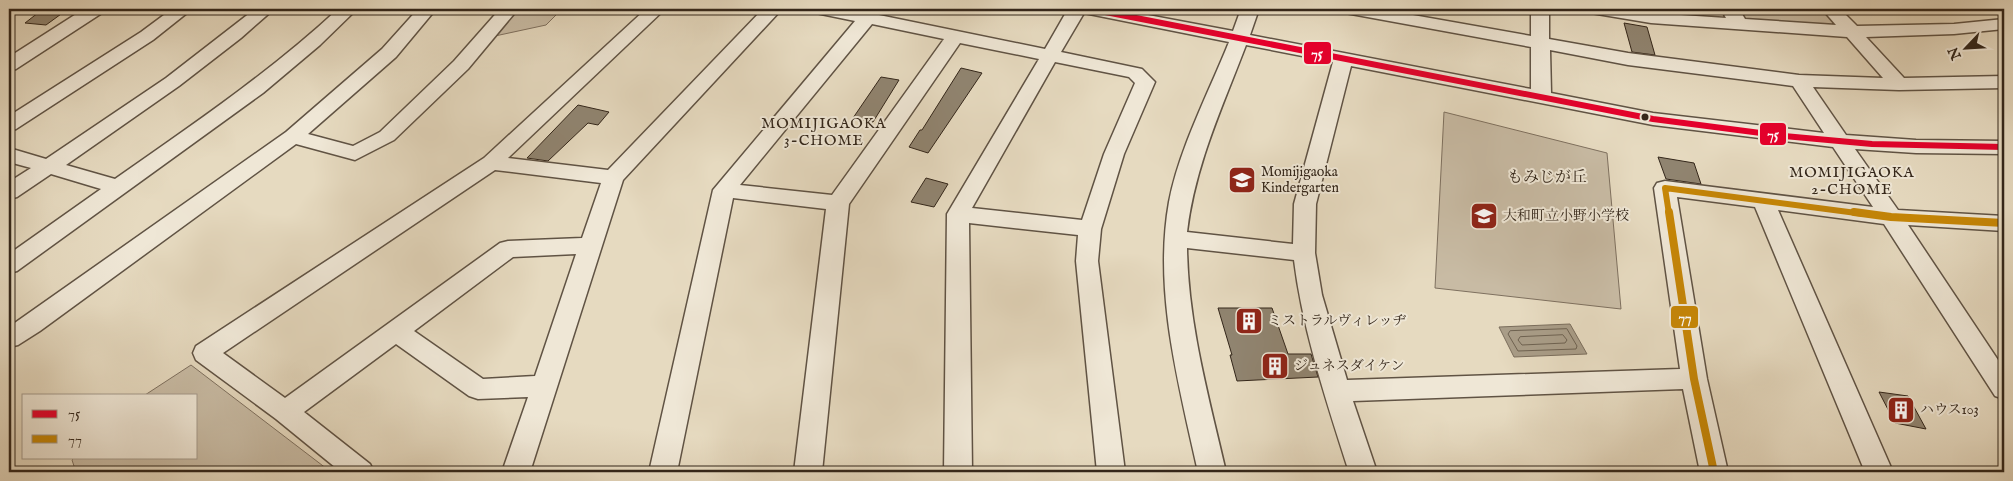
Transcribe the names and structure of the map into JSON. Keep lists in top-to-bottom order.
{
  "districts": ["MOMIJIGAOKA 3-CHOME", "MOMIJIGAOKA 2-CHOME", "もみじが丘"],
  "places": {
    "school or university": ["Momijigaoka Kindergarten", "大和町立小野小学校"],
    "building": ["ミストラルヴィレッヂ", "ジュネスダイケン", "ハウス103"]
  },
  "lines": ["transit line 75", "transit line 77"],
  "legend": ["75", "77"],
  "north": "bottom left"
}
